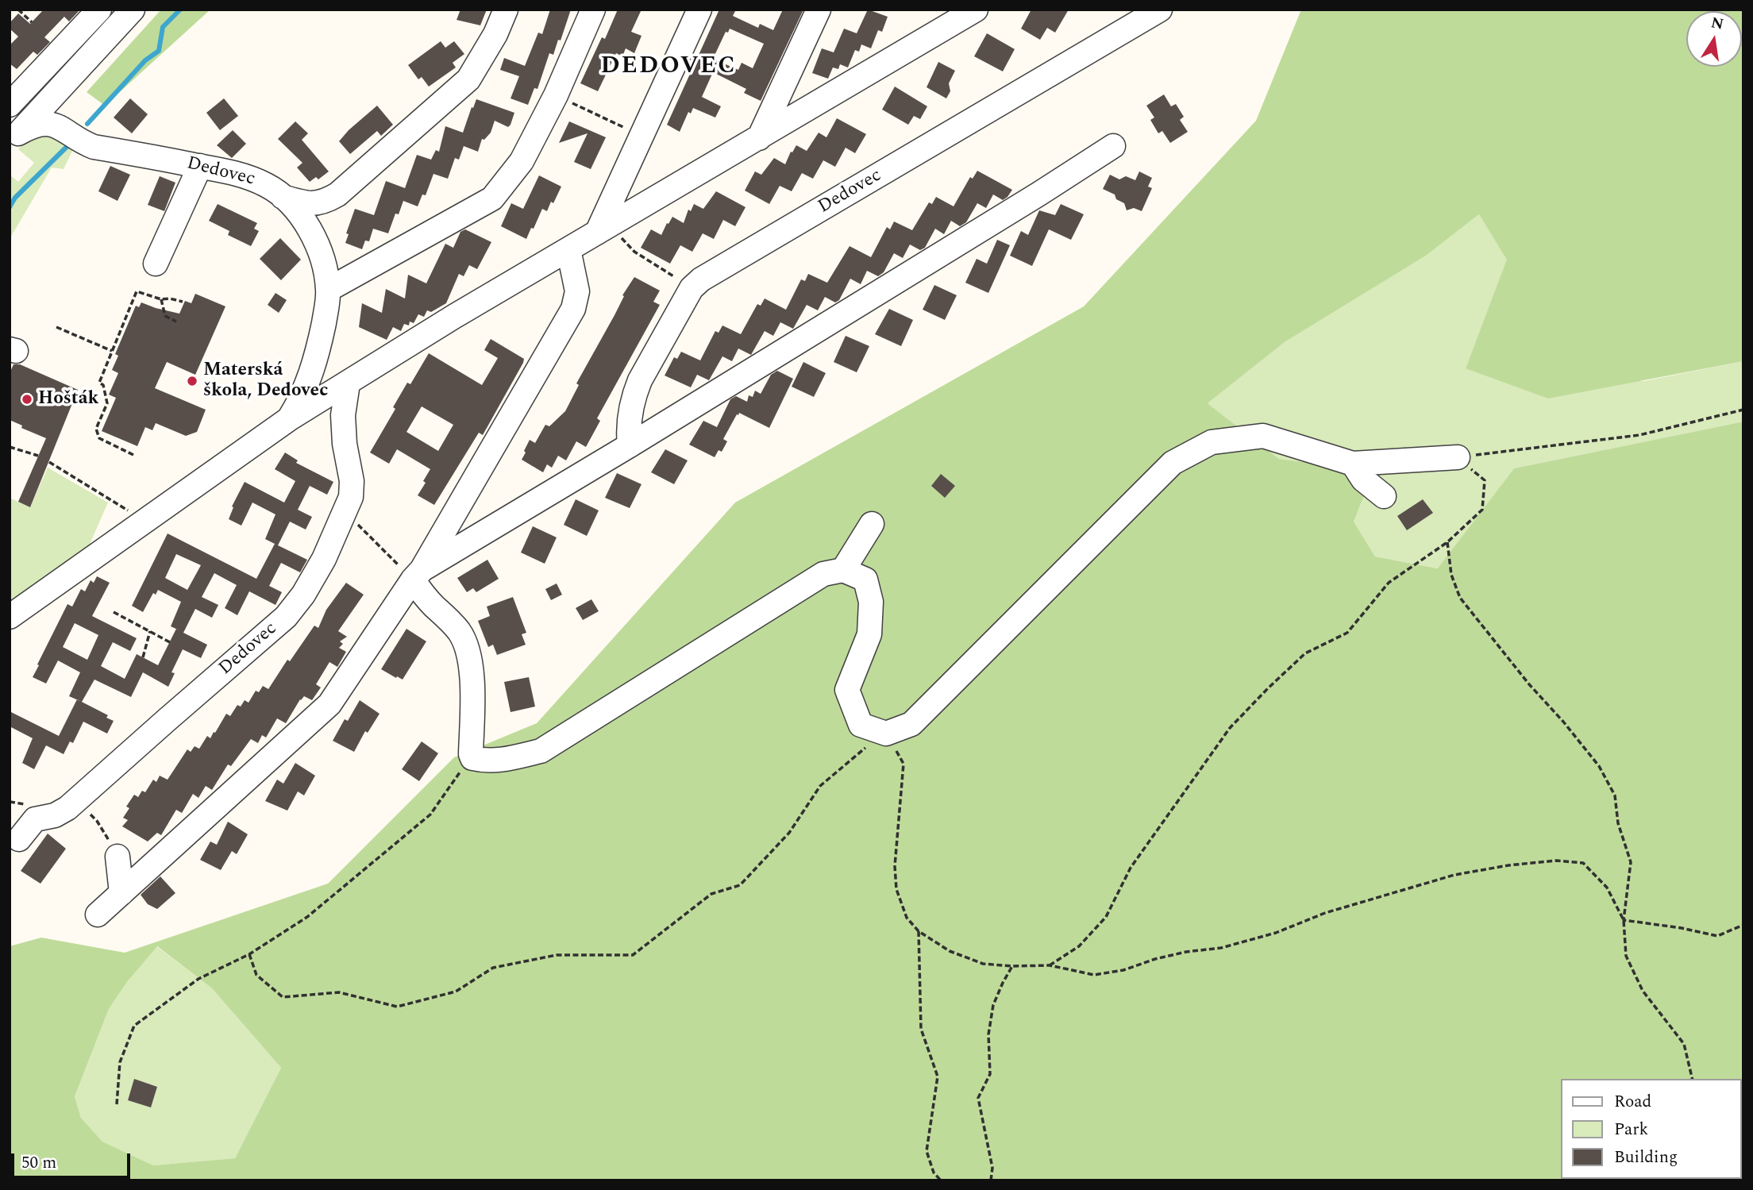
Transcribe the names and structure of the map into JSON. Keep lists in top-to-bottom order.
{
  "streets": {
    "street": ["Dedovec"]
  },
  "districts": ["DEDOVEC"],
  "places": ["Materská škola, Dedovec", "Hošták"],
  "legend": ["Road", "Park", "Building"],
  "scale_bar": "50 m",
  "north": "top"
}
